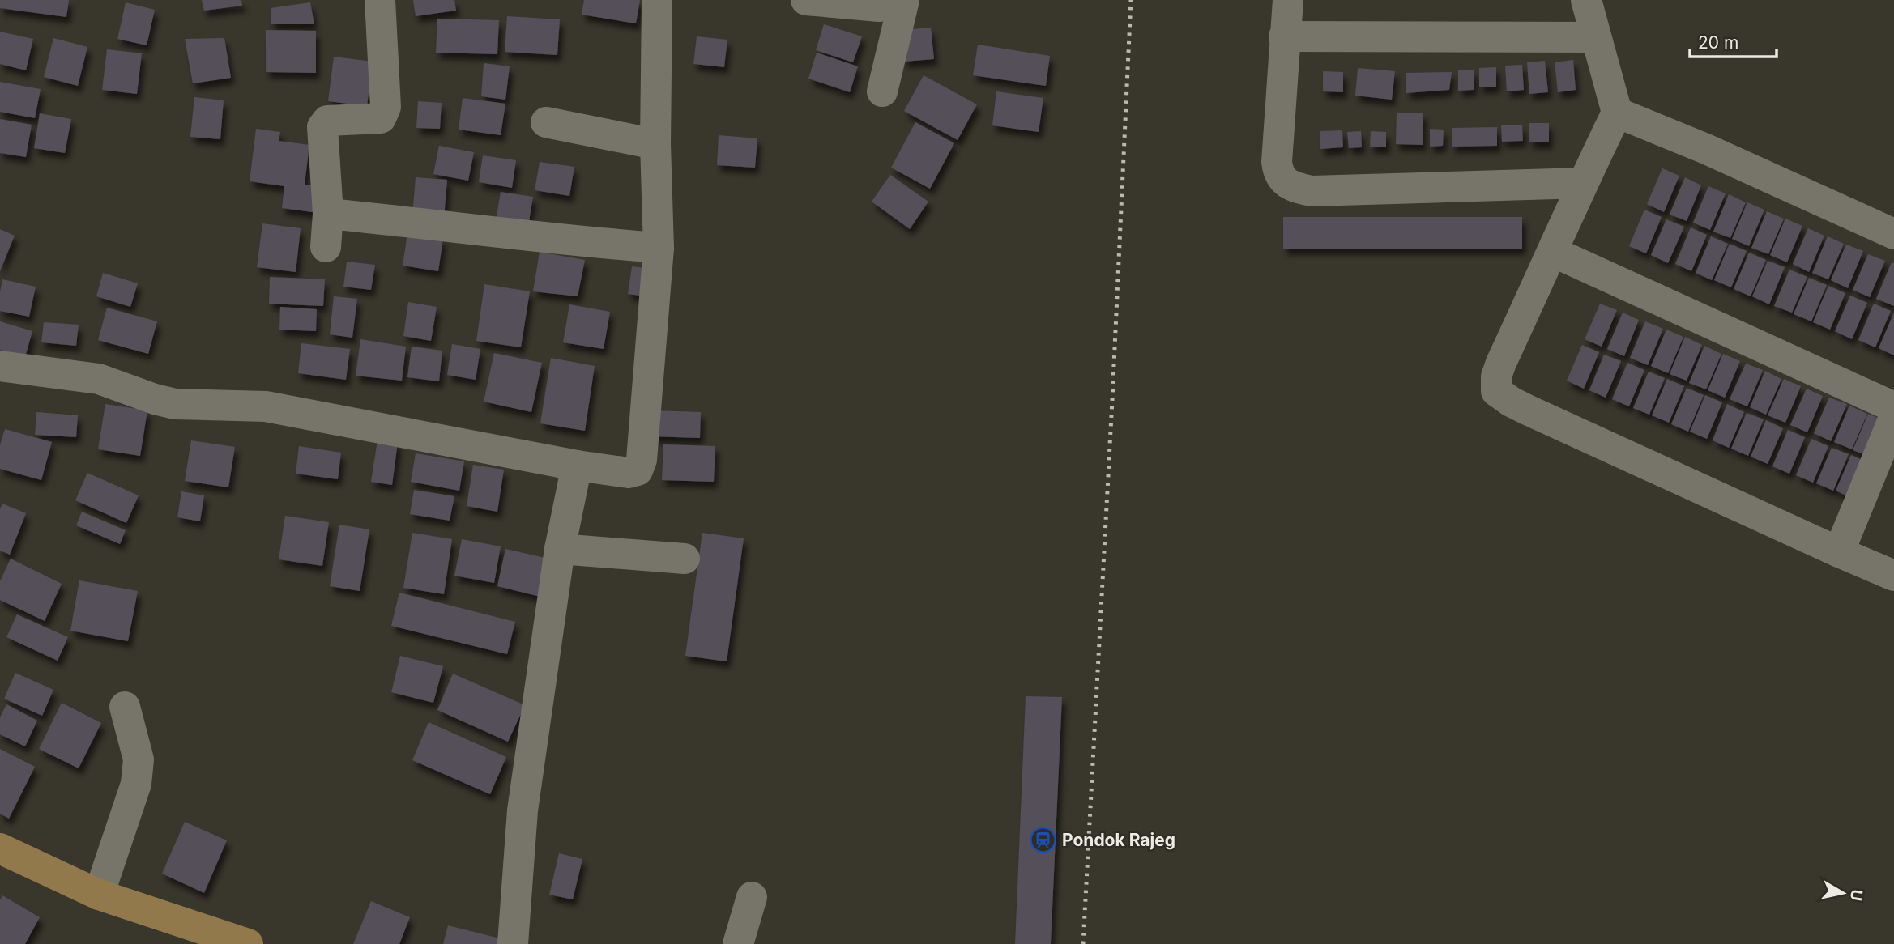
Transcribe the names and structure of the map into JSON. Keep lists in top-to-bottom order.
{
  "places": {
    "station": ["Pondok Rajeg"]
  },
  "scale_bar": "20 m",
  "north": "right"
}
